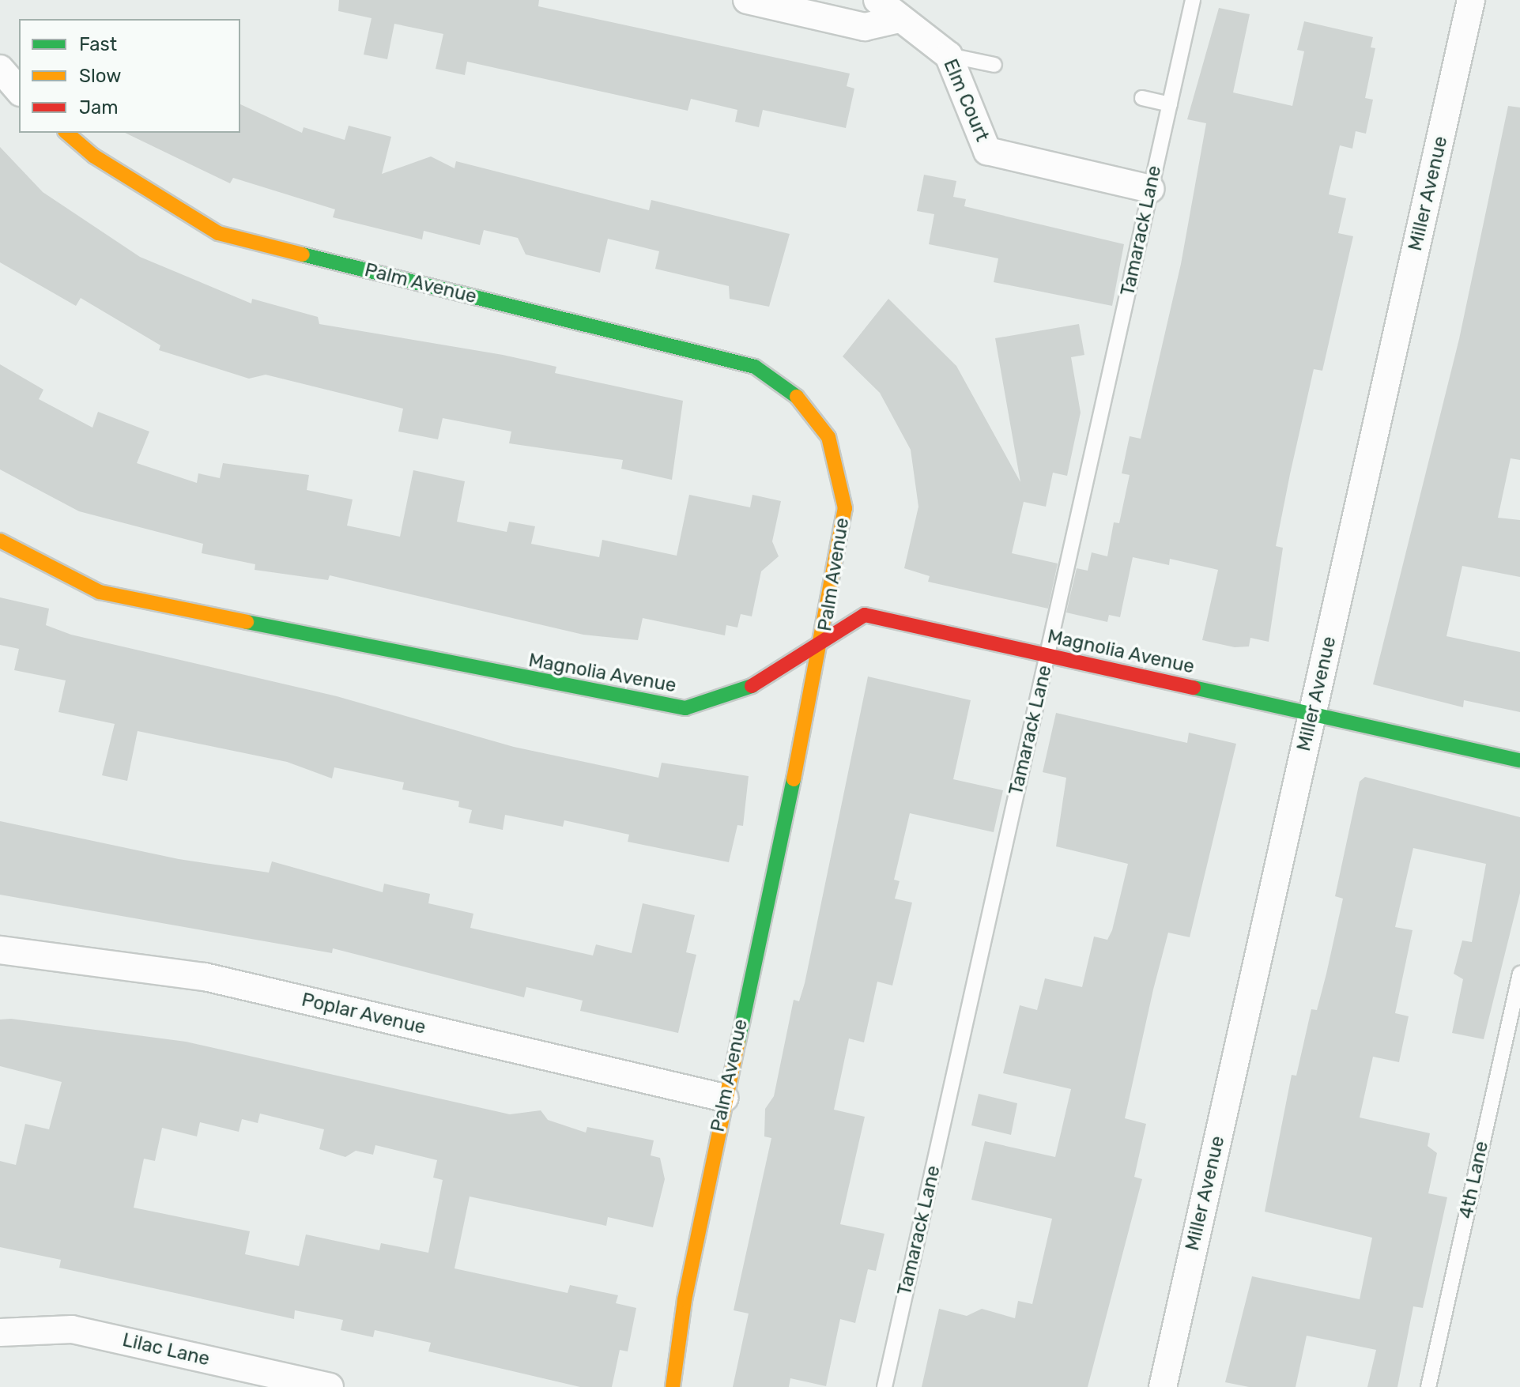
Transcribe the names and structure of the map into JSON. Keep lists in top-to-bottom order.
{
  "streets": {
    "street": [
      "Elm Court",
      "Miller Avenue",
      "Palm Avenue",
      "Magnolia Avenue",
      "Poplar Avenue",
      "Lilac Lane"
    ],
    "lane": ["Tamarack Lane", "4th Lane"]
  },
  "crossings": [
    ["Elm Court", "Tamarack Lane"],
    ["Miller Avenue", "Magnolia Avenue"],
    ["Tamarack Lane", "Magnolia Avenue"],
    ["Palm Avenue", "Magnolia Avenue"],
    ["Palm Avenue", "Poplar Avenue"]
  ],
  "legend": ["Fast", "Slow", "Jam"]
}
